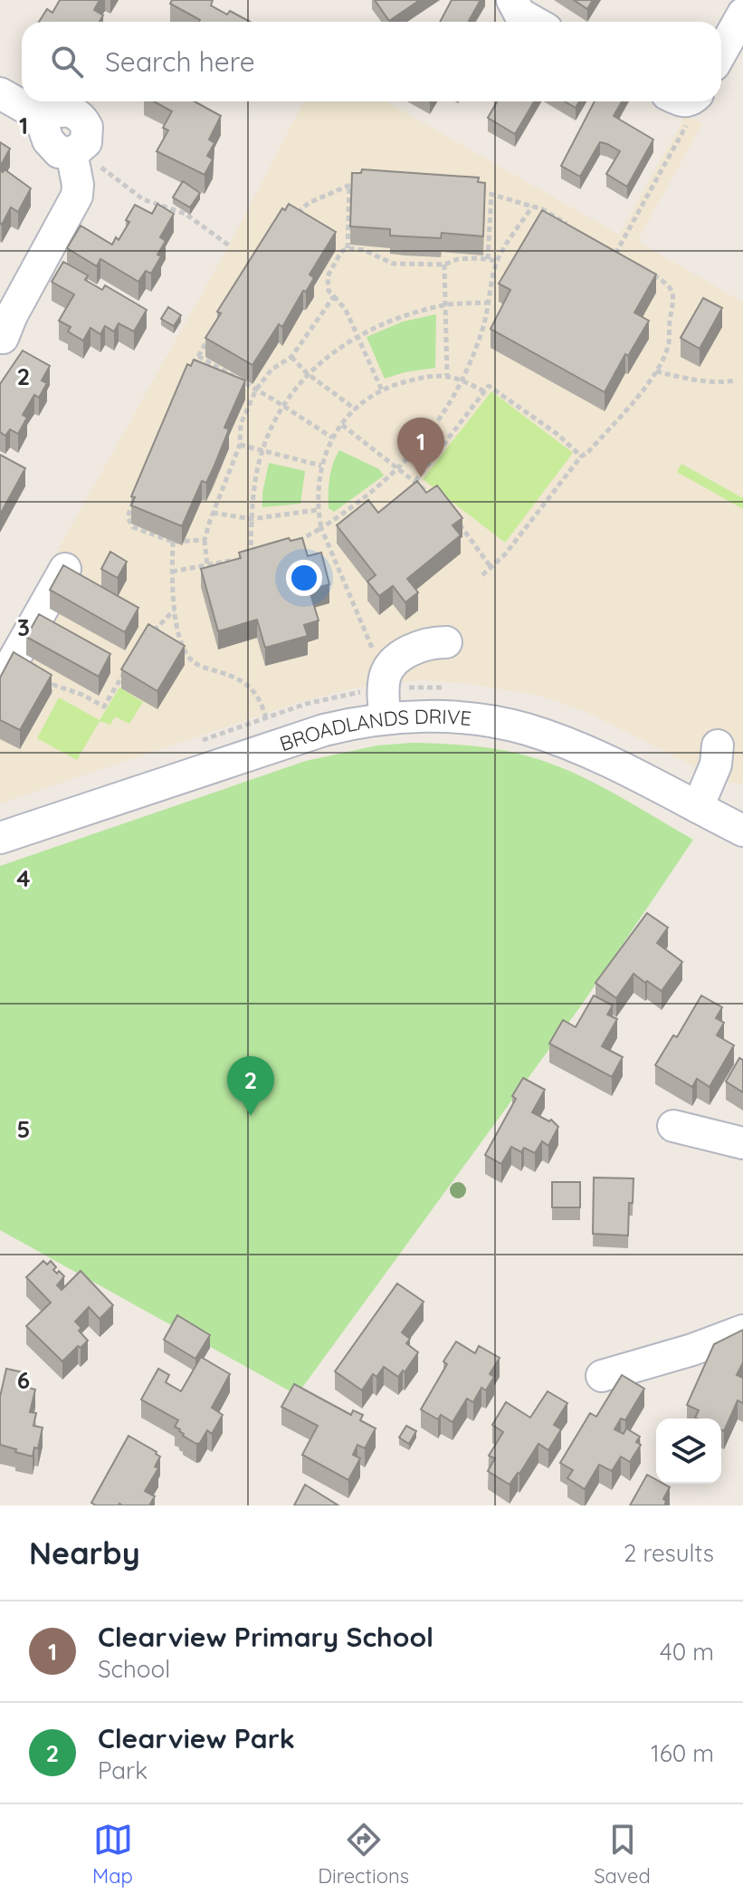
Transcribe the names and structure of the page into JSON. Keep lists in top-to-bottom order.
{
  "streets": {
    "street": ["BROADLANDS DRIVE"]
  },
  "page": {
    "search": "Search here",
    "pins": ["1", "2"],
    "heading": ["Nearby", "2 results"],
    "list": [
      {
        "mark": "1",
        "name": "Clearview Primary School",
        "note": "School",
        "value": "40 m"
      },
      {
        "mark": "2",
        "name": "Clearview Park",
        "note": "Park",
        "value": "160 m"
      }
    ],
    "nav": ["Map", "Directions", "Saved"]
  },
  "grid": {
    "rows": [
      "1",
      "2",
      "3",
      "4",
      "5",
      "6"
    ]
  }
}
